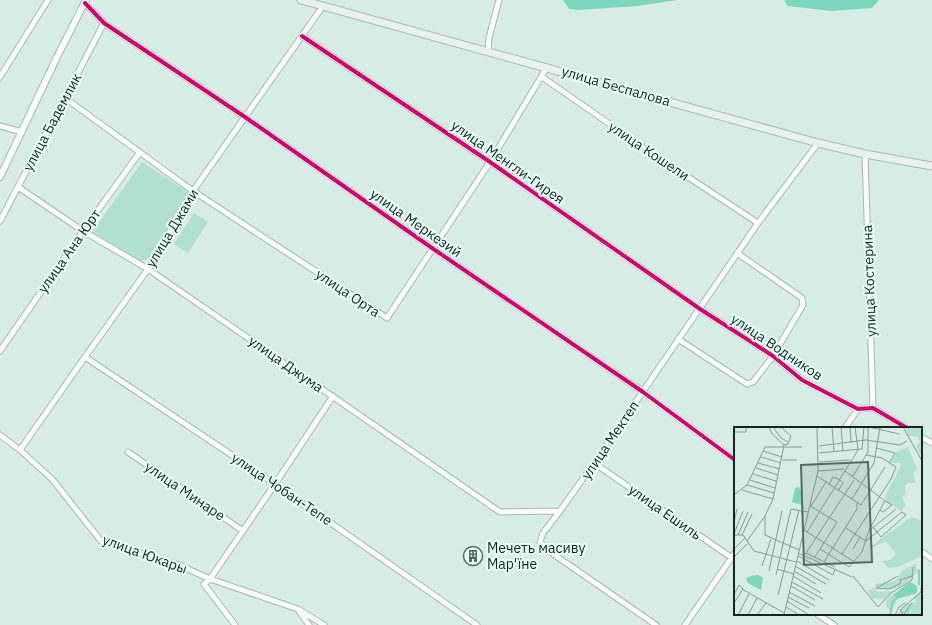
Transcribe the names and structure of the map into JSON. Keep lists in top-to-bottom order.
{
  "streets": {
    "main road": ["улица Беспалова"],
    "street": [
      "улица Бадемлик",
      "улица Кошели",
      "улица Менгли-Гирея",
      "улица Меркезий",
      "улица Джами",
      "улица Ана Юрт",
      "улица Костерина",
      "улица Орта",
      "улица Водников",
      "улица Джума",
      "улица Мектеп",
      "улица Чобан-Тепе",
      "улица Минаре",
      "улица Ешиль",
      "улица Юкары"
    ]
  },
  "crossings": [
    ["улица Беспалова", "улица Джами"],
    ["улица Беспалова", "улица Костерина"],
    ["улица Беспалова", "улица Орта"],
    ["улица Беспалова", "улица Мектеп"],
    ["улица Бадемлик", "улица Меркезий"],
    ["улица Бадемлик", "улица Орта"],
    ["улица Бадемлик", "улица Джума"],
    ["улица Кошели", "улица Орта"],
    ["улица Кошели", "улица Мектеп"],
    ["улица Менгли-Гирея", "улица Джами"],
    ["улица Менгли-Гирея", "улица Орта"],
    ["улица Менгли-Гирея", "улица Водников"],
    ["улица Менгли-Гирея", "улица Мектеп"],
    ["улица Меркезий", "улица Джами"],
    ["улица Меркезий", "улица Орта"],
    ["улица Меркезий", "улица Мектеп"],
    ["улица Джами", "улица Орта"],
    ["улица Джами", "улица Джума"],
    ["улица Джами", "улица Чобан-Тепе"],
    ["улица Джами", "улица Юкары"],
    ["улица Ана Юрт", "улица Орта"],
    ["улица Ана Юрт", "улица Джума"],
    ["улица Костерина", "улица Водников"],
    ["улица Водников", "улица Мектеп"],
    ["улица Джума", "улица Мектеп"],
    ["улица Мектеп", "улица Ешиль"]
  ],
  "places": {
    "building": ["Мечеть масиву Мар'їне"]
  }
}
